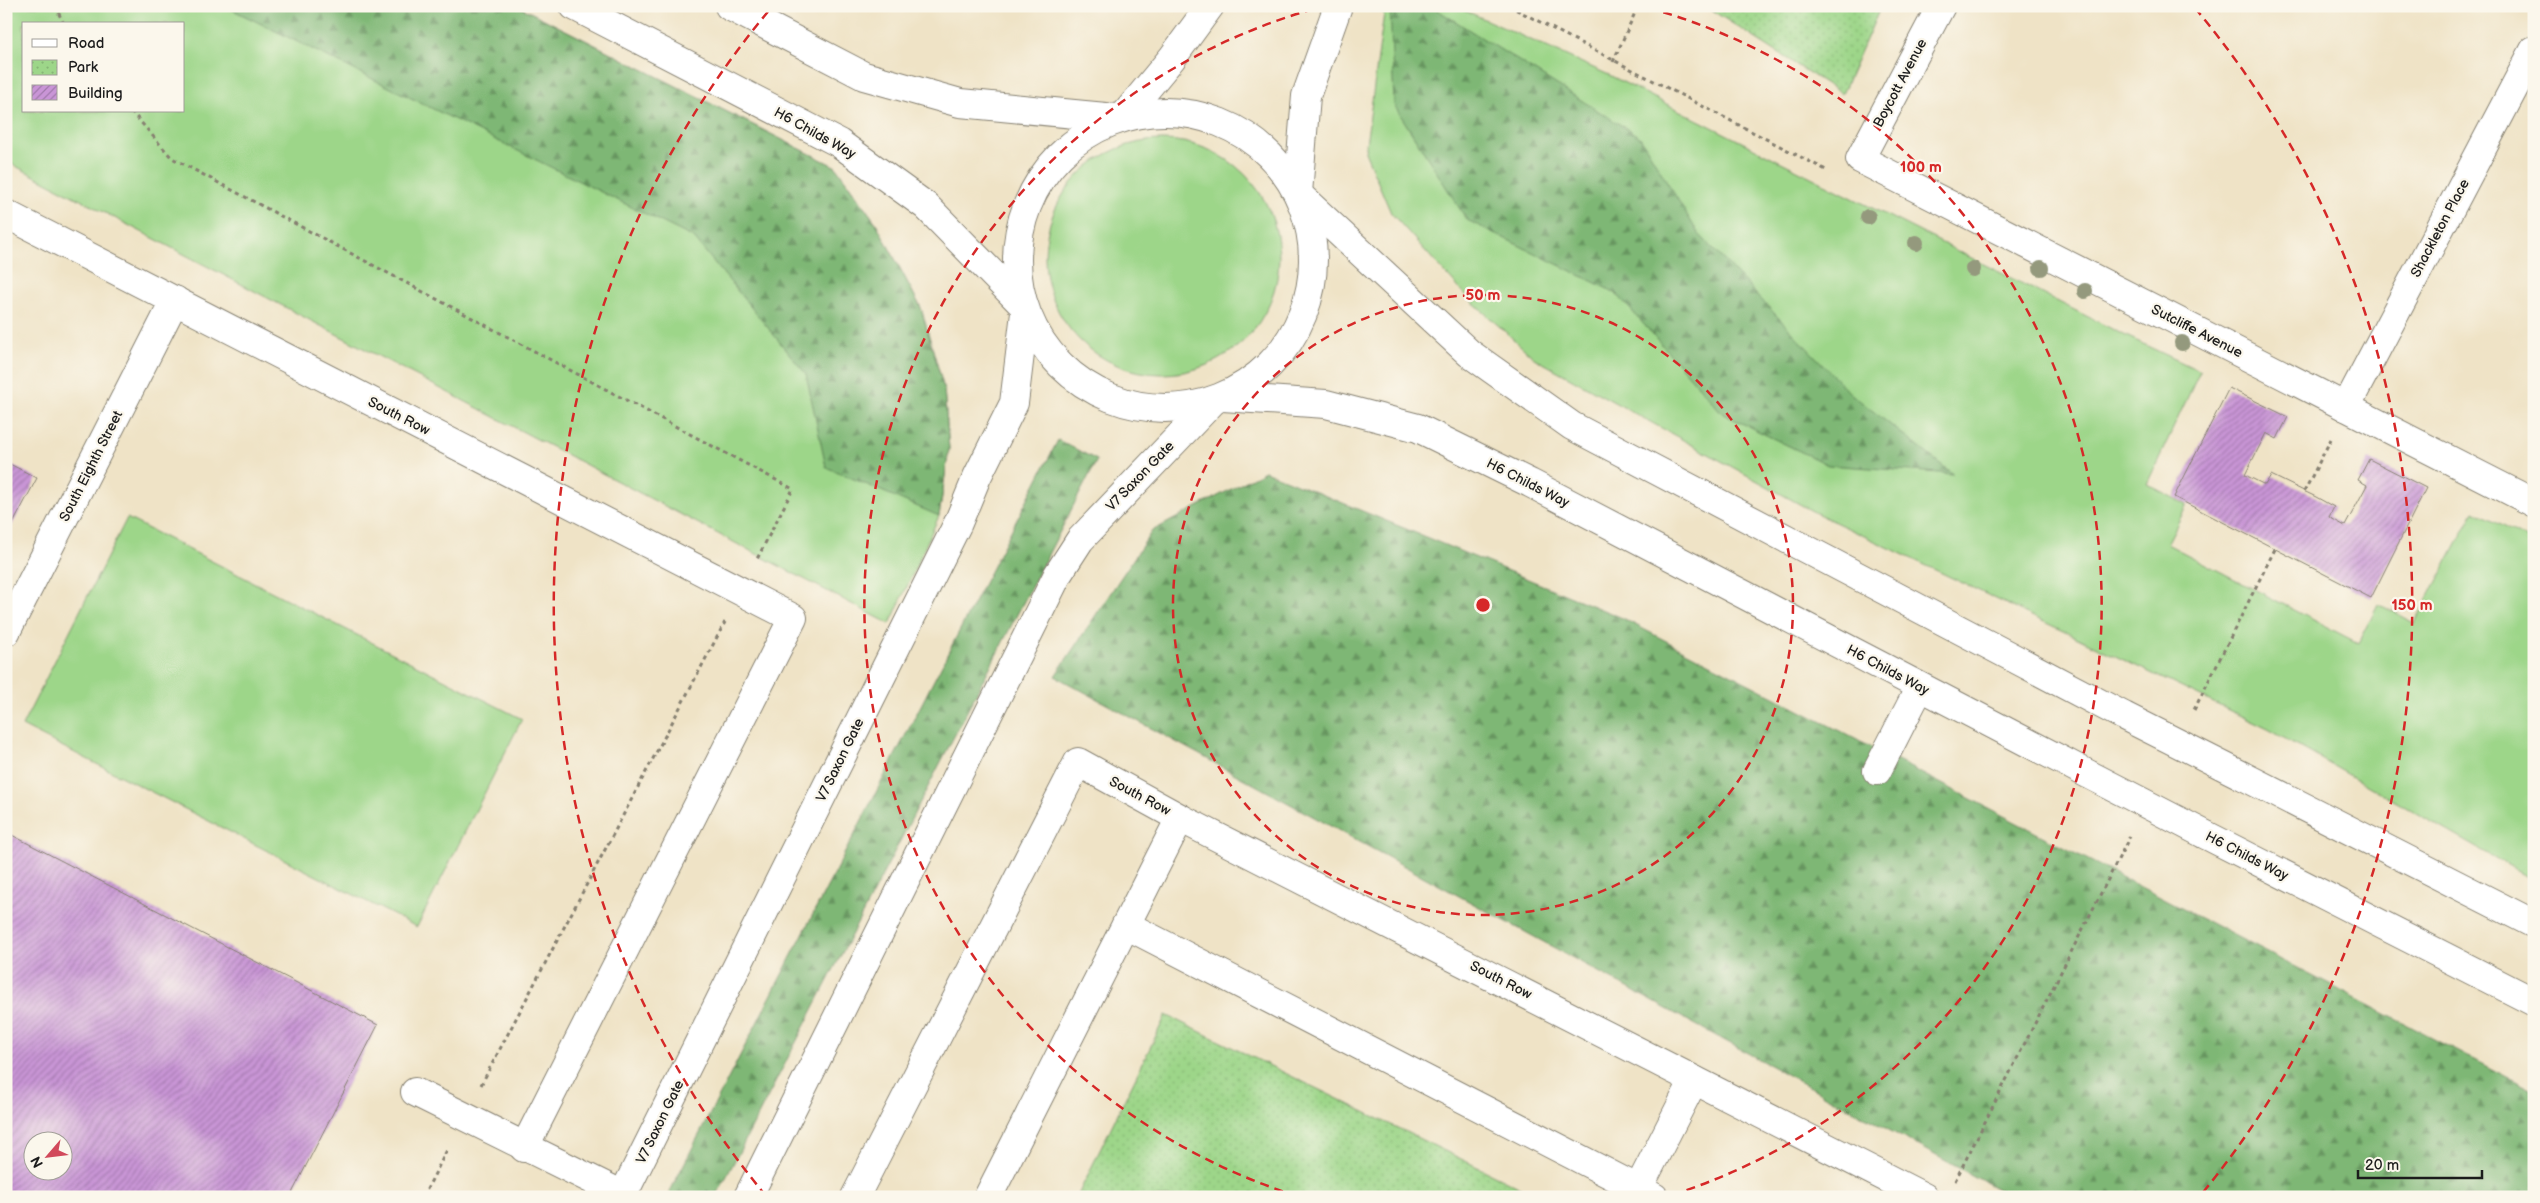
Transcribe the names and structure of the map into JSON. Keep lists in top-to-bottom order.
{
  "streets": {
    "street": [
      "Boycott Avenue",
      "H6 Childs Way",
      "Shackleton Place",
      "Sutcliffe Avenue",
      "South Row",
      "South Eighth Street",
      "V7 Saxon Gate"
    ]
  },
  "crossings": [
    ["Boycott Avenue", "Sutcliffe Avenue"],
    ["H6 Childs Way", "V7 Saxon Gate"],
    ["Shackleton Place", "Sutcliffe Avenue"],
    ["South Row", "South Eighth Street"]
  ],
  "legend": ["Road", "Park", "Building"],
  "scale_bar": "20 m",
  "north": "bottom left",
  "rings": ["100 m", "50 m", "150 m"]
}
